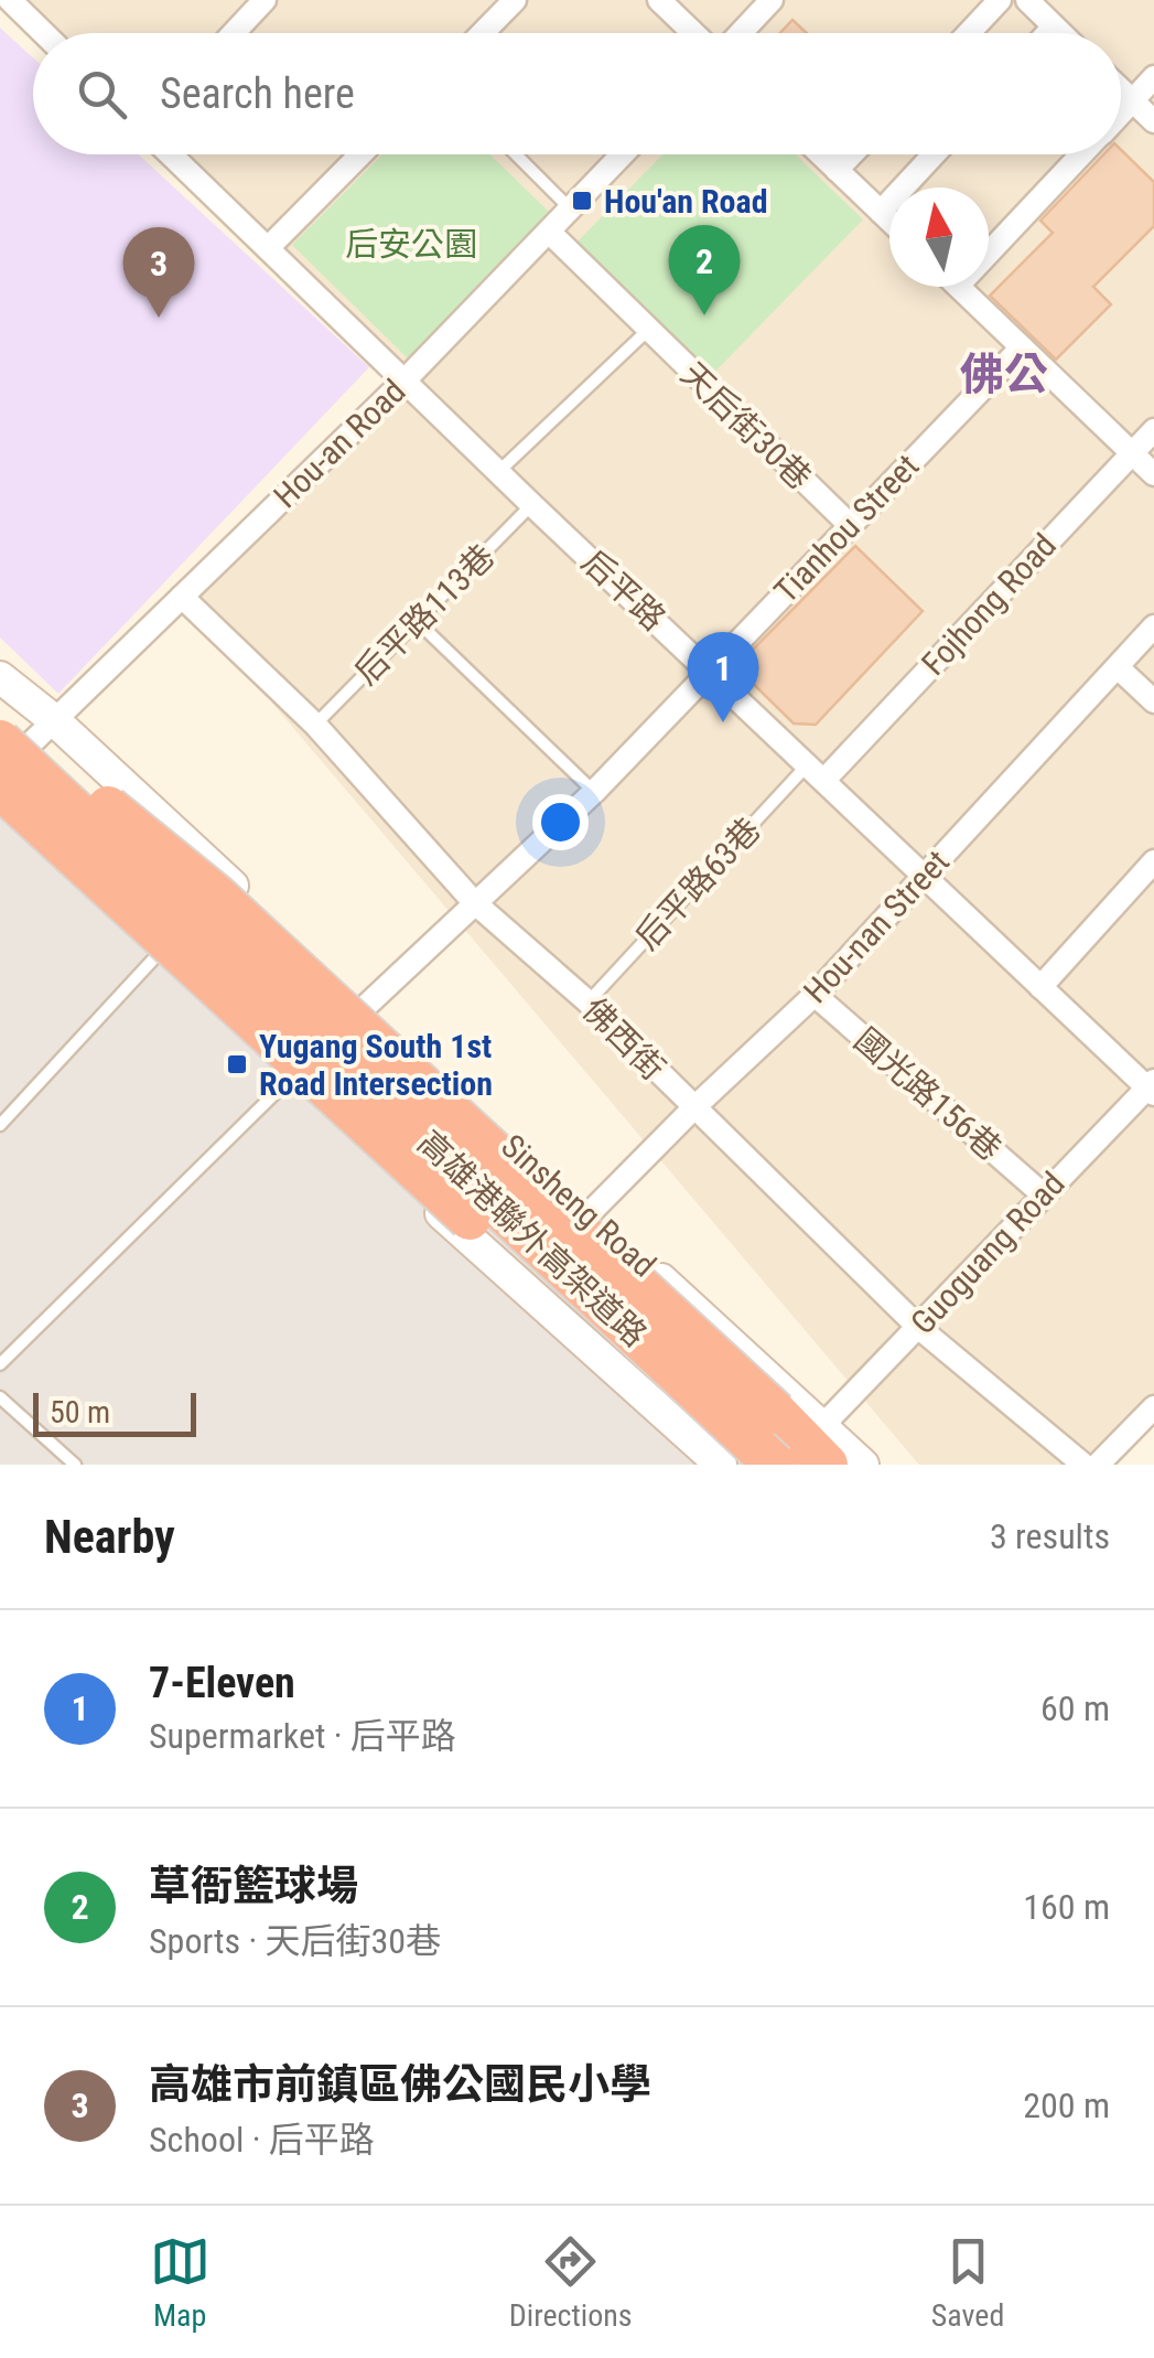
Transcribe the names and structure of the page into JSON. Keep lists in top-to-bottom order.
{
  "streets": {
    "highway": ["高雄港聯外高架道路"],
    "street": [
      "天后街30巷",
      "Hou-an Road",
      "Tianhou Street",
      "后平路",
      "Fojhong Road",
      "Hou-nan Street",
      "佛西街",
      "國光路156巷",
      "Sinsheng Road",
      "Guoguang Road"
    ],
    "lane": ["后平路113巷", "后平路63巷"]
  },
  "crossings": [
    ["天后街30巷", "Hou-an Road"],
    ["天后街30巷", "Tianhou Street"],
    ["Hou-an Road", "后平路"],
    ["Hou-an Road", "佛西街"],
    ["Hou-an Road", "Sinsheng Road"],
    ["Hou-an Road", "高雄港聯外高架道路"],
    ["Tianhou Street", "后平路"],
    ["Tianhou Street", "佛西街"],
    ["Tianhou Street", "Sinsheng Road"],
    ["后平路", "Fojhong Road"],
    ["后平路", "后平路113巷"],
    ["后平路", "后平路63巷"],
    ["后平路", "Hou-nan Street"],
    ["后平路", "Guoguang Road"],
    ["Fojhong Road", "后平路63巷"],
    ["后平路113巷", "佛西街"],
    ["后平路63巷", "佛西街"],
    ["Hou-nan Street", "佛西街"],
    ["Hou-nan Street", "國光路156巷"],
    ["Hou-nan Street", "Sinsheng Road"],
    ["佛西街", "Guoguang Road"],
    ["國光路156巷", "Guoguang Road"],
    ["Sinsheng Road", "高雄港聯外高架道路"],
    ["Sinsheng Road", "Guoguang Road"],
    ["高雄港聯外高架道路", "Guoguang Road"]
  ],
  "districts": ["佛公"],
  "parks": ["后安公園"],
  "places": {
    "transit": ["Hou'an Road", "Yugang South 1st Road Intersection"]
  },
  "scale_bar": "50 m",
  "north": "top",
  "page": {
    "search": "Search here",
    "pins": ["2", "3", "1"],
    "scale": "50 m",
    "heading": ["Nearby", "3 results"],
    "list": [
      {
        "mark": "1",
        "name": "7-Eleven",
        "note": "Supermarket · 后平路",
        "value": "60 m"
      },
      {
        "mark": "2",
        "name": "草衙籃球場",
        "note": "Sports · 天后街30巷",
        "value": "160 m"
      },
      {
        "mark": "3",
        "name": "高雄市前鎮區佛公國民小學",
        "note": "School · 后平路",
        "value": "200 m"
      }
    ],
    "nav": ["Map", "Directions", "Saved"]
  }
}
